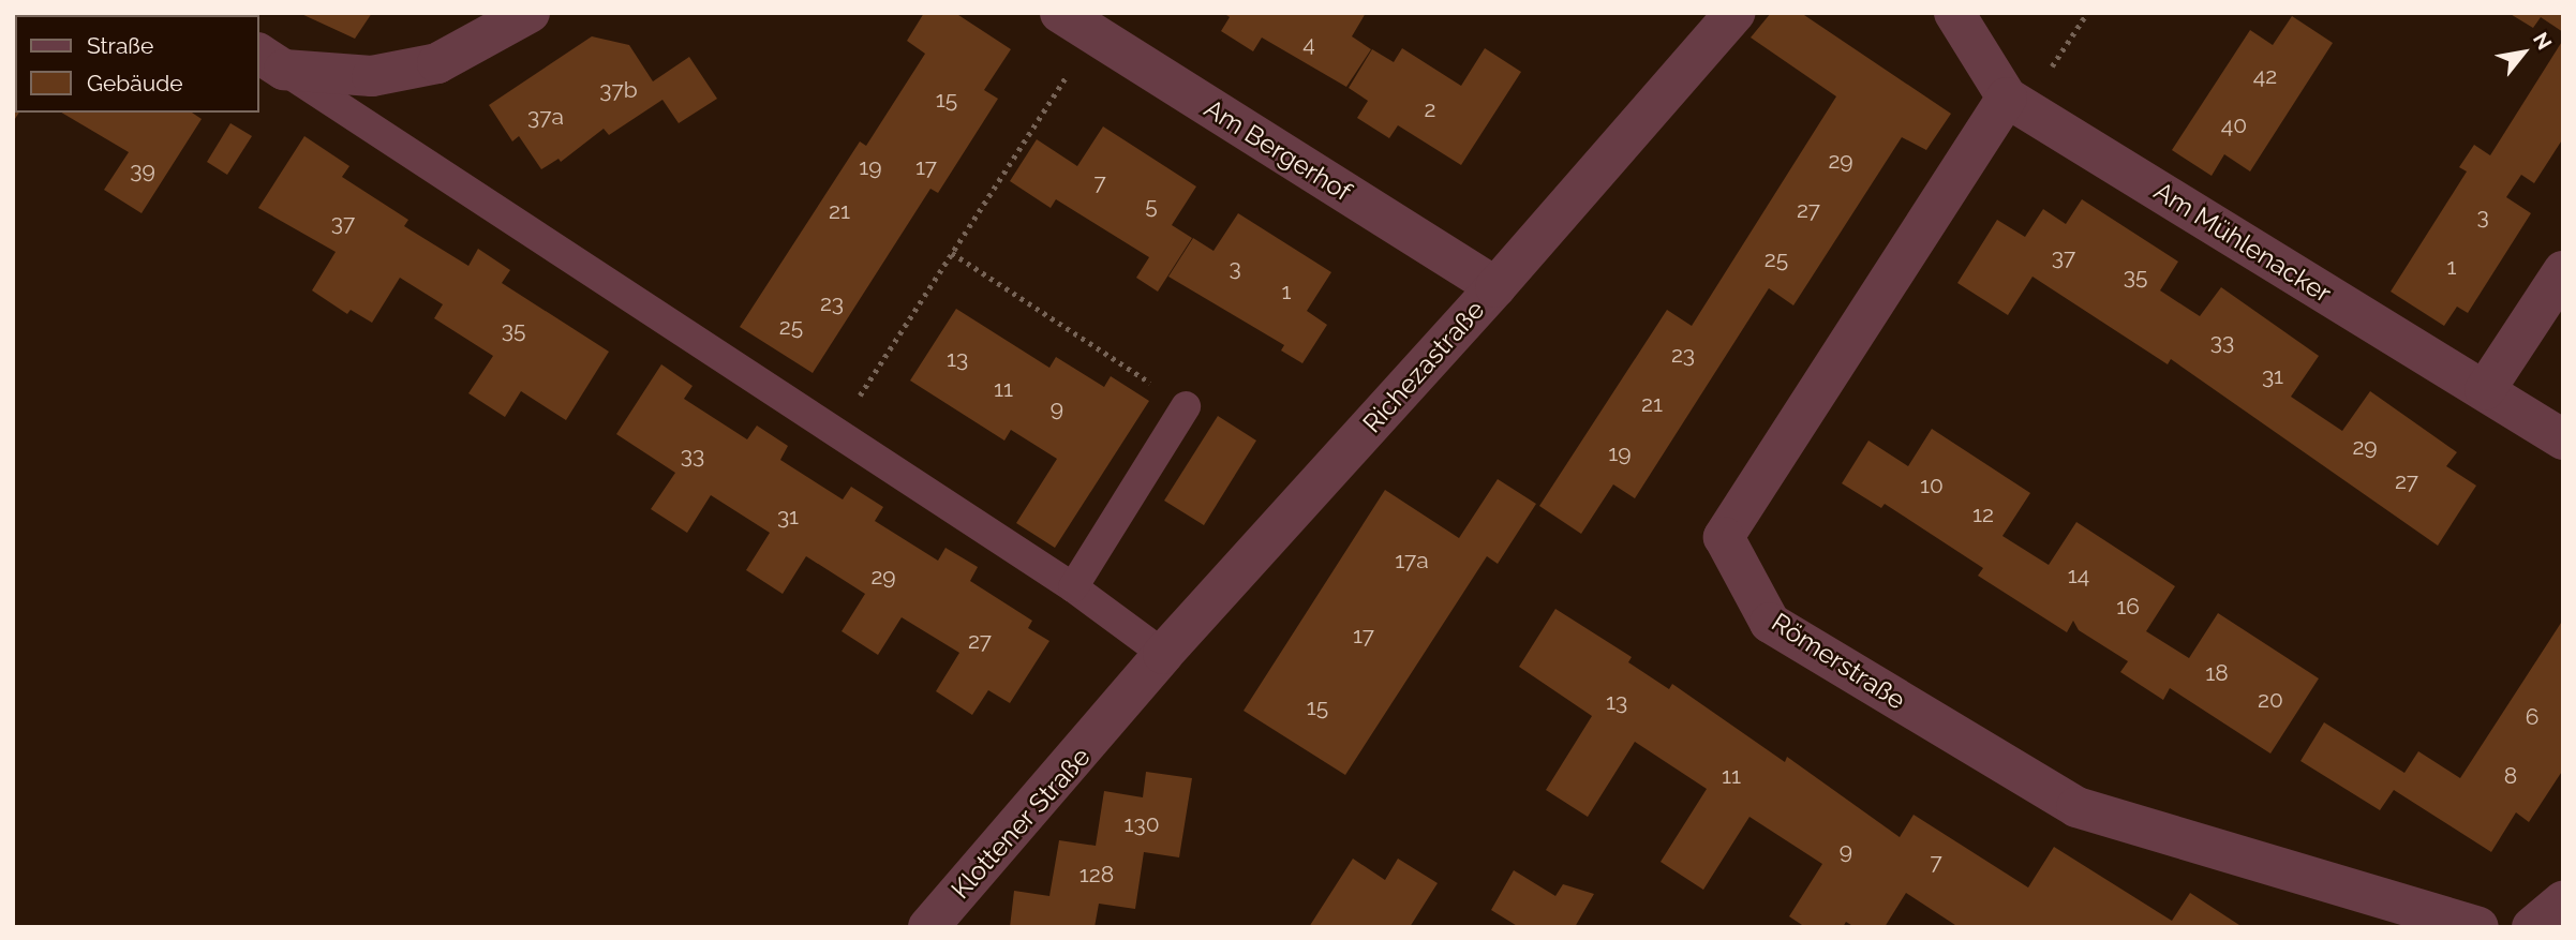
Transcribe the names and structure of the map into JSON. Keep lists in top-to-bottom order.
{
  "streets": {
    "street": [
      "Am Bergerhof",
      "Am Mühlenacker",
      "Richezastraße",
      "Römerstraße",
      "Klottener Straße"
    ]
  },
  "crossings": [
    ["Am Bergerhof", "Richezastraße"],
    ["Am Mühlenacker", "Römerstraße"],
    ["Richezastraße", "Klottener Straße"]
  ],
  "house_numbers": [
    "4",
    "42",
    "37b",
    "15",
    "2",
    "37a",
    "40",
    "29",
    "19",
    "17",
    "39",
    "7",
    "5",
    "27",
    "21",
    "3",
    "37",
    "37",
    "25",
    "1",
    "3",
    "35",
    "1",
    "23",
    "25",
    "35",
    "33",
    "23",
    "13",
    "31",
    "11",
    "21",
    "9",
    "29",
    "19",
    "33",
    "27",
    "10",
    "12",
    "31",
    "17a",
    "14",
    "29",
    "16",
    "17",
    "27",
    "18",
    "20",
    "13",
    "15",
    "6",
    "11",
    "8",
    "130",
    "9",
    "7",
    "128"
  ],
  "legend": ["Straße", "Gebäude"],
  "north": "top right"
}
